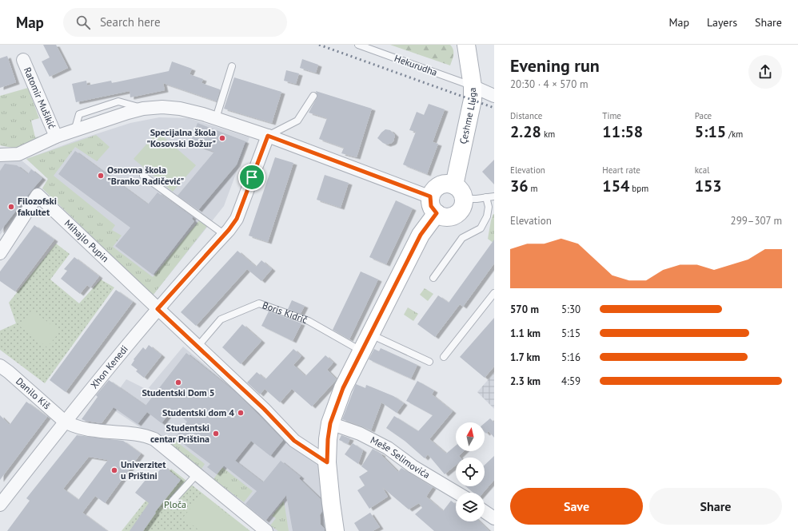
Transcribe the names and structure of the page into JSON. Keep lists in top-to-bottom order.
{
  "streets": {
    "main road": ["Çeshme Lluga"],
    "street": [
      "Ratomir Mušikić",
      "Mihajlo Pupin",
      "Xhon Kenedi",
      "Danilo Kiš",
      "Meše Selimovića"
    ],
    "lane": ["Hekurudha", "Boris Kidrič"]
  },
  "crossings": [
    ["Hekurudha", "Çeshme Lluga"],
    ["Ratomir Mušikić", "Çeshme Lluga"],
    ["Ratomir Mušikić", "Xhon Kenedi"],
    ["Mihajlo Pupin", "Xhon Kenedi"],
    ["Xhon Kenedi", "Danilo Kiš"]
  ],
  "parks": ["Ploča"],
  "places": [
    "Specijalna škola \"Kosovski Božur\"",
    "Osnovna škola \"Branko Radičević\"",
    "Filozofski fakultet",
    "Studentski Dom 5",
    "Studentski dom 4",
    "Studentski centar Priština",
    "Univerzitet u Prištini"
  ],
  "north": "top",
  "page": {
    "header": "Map",
    "search": "Search here",
    "nav": ["Map", "Layers", "Share"],
    "heading": ["Evening run", "20:30 · 4 × 570 m"],
    "stats": [
      ["Distance", "2.28 km"],
      ["Time", "11:58"],
      ["Pace", "5:15 /km"],
      ["Elevation", "36 m"],
      ["Heart rate", "154 bpm"],
      ["kcal", "153"]
    ],
    "chart": ["Elevation", "299–307 m"],
    "list": [
      {
        "name": "570 m",
        "note": "5:30"
      },
      {
        "name": "1.1 km",
        "note": "5:15"
      },
      {
        "name": "1.7 km",
        "note": "5:16"
      },
      {
        "name": "2.3 km",
        "note": "4:59"
      }
    ],
    "buttons": ["Save", "Share"]
  }
}
